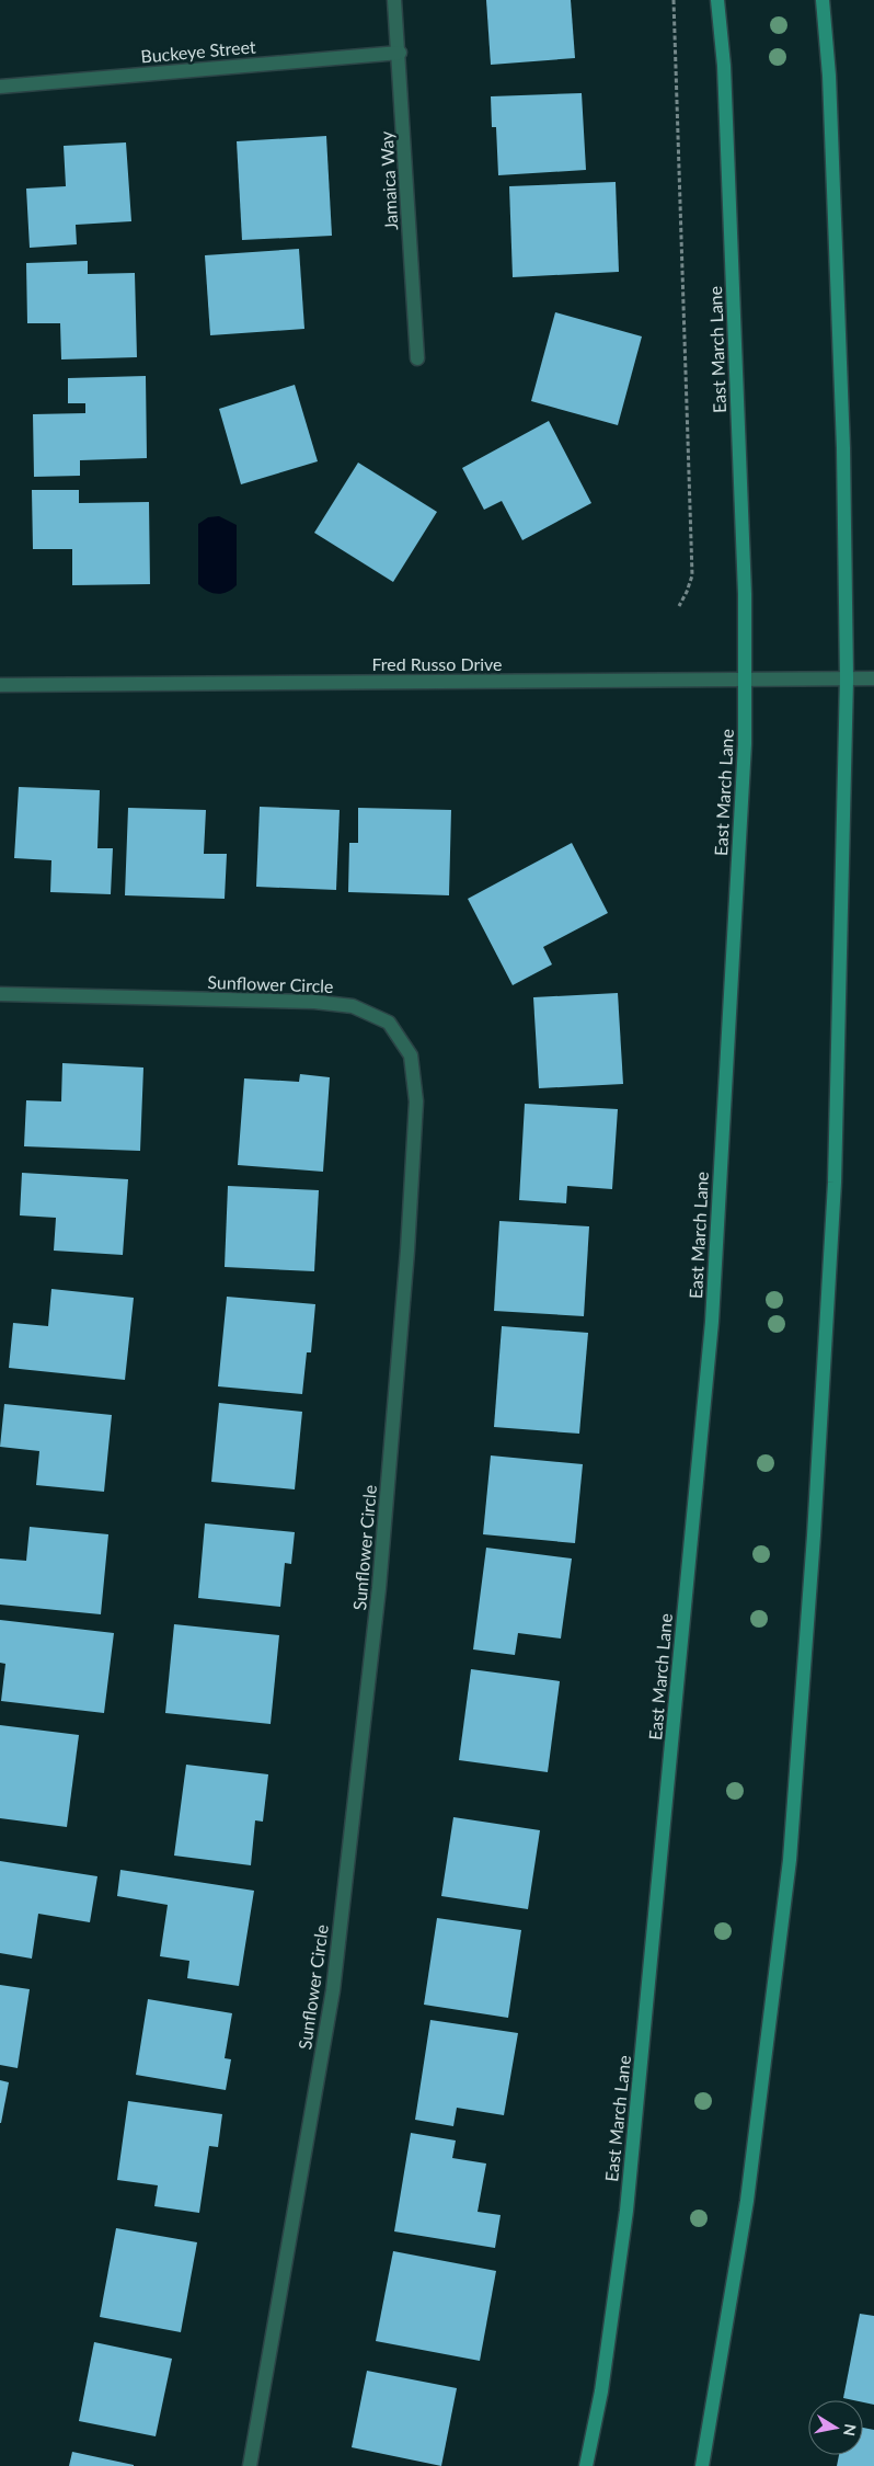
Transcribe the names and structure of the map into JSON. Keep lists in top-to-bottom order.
{
  "streets": {
    "main road": ["East March Lane"],
    "street": [
      "Buckeye Street",
      "Jamaica Way",
      "Fred Russo Drive",
      "Sunflower Circle"
    ]
  },
  "crossings": [
    ["Buckeye Street", "Jamaica Way"],
    ["East March Lane", "Fred Russo Drive"]
  ],
  "north": "right"
}
